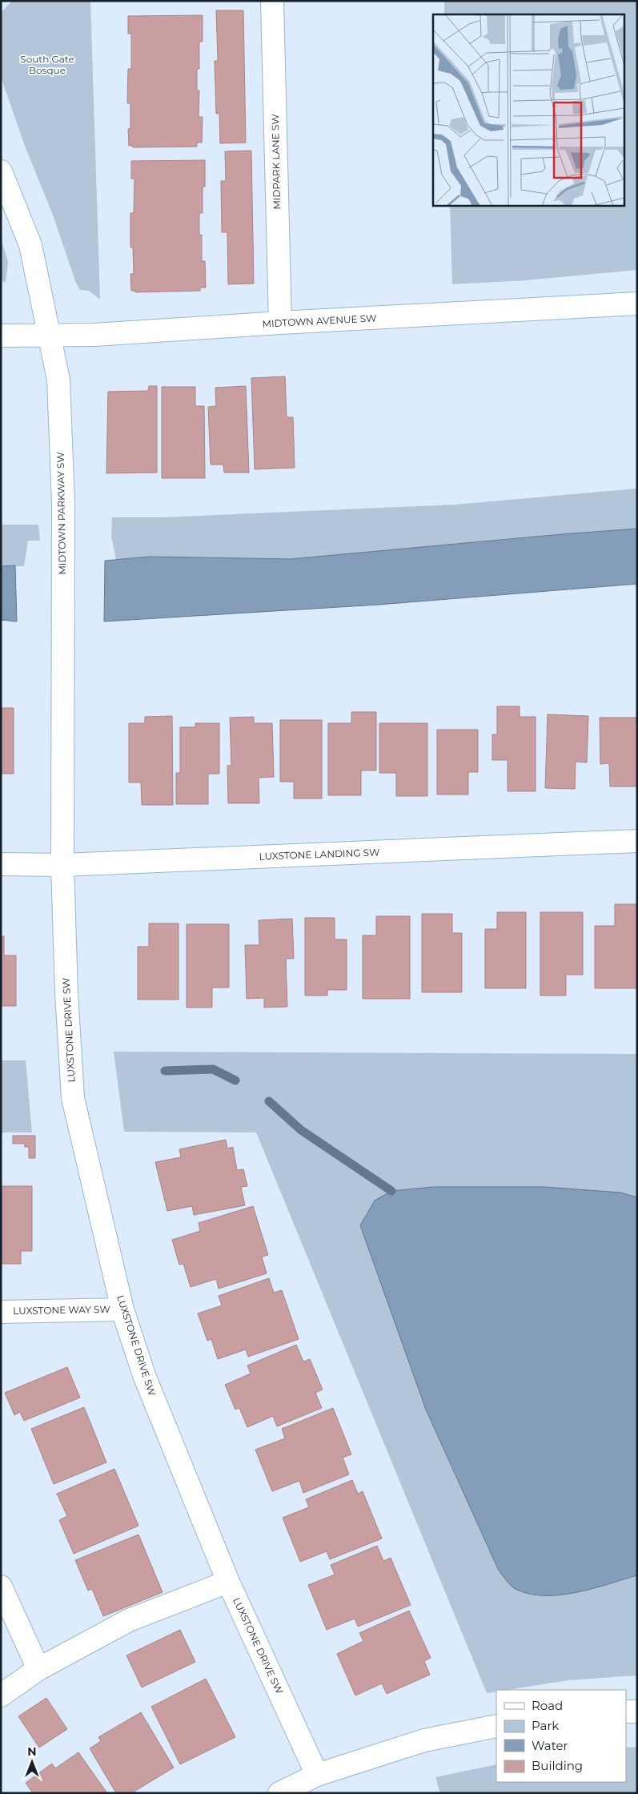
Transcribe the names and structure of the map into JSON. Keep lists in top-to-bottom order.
{
  "streets": {
    "street": [
      "MIDPARK LANE SW",
      "MIDTOWN AVENUE SW",
      "MIDTOWN PARKWAY SW",
      "LUXSTONE LANDING SW",
      "LUXSTONE DRIVE SW",
      "LUXSTONE WAY SW"
    ]
  },
  "crossings": [
    ["MIDPARK LANE SW", "MIDTOWN AVENUE SW"],
    ["MIDTOWN AVENUE SW", "MIDTOWN PARKWAY SW"],
    ["MIDTOWN PARKWAY SW", "LUXSTONE LANDING SW"],
    ["MIDTOWN PARKWAY SW", "LUXSTONE DRIVE SW"],
    ["LUXSTONE LANDING SW", "LUXSTONE DRIVE SW"],
    ["LUXSTONE DRIVE SW", "LUXSTONE WAY SW"]
  ],
  "parks": ["South Gate Bosque"],
  "legend": [
    "Road",
    "Park",
    "Water",
    "Building"
  ],
  "north": "top"
}
